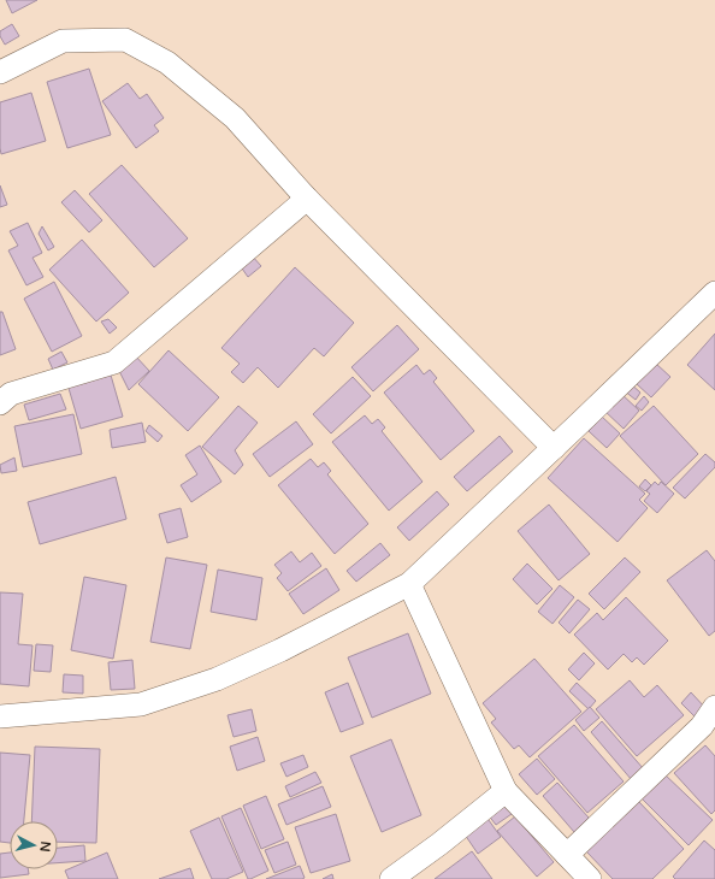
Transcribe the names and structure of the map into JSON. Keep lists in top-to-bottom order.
{
  "north": "right"
}
